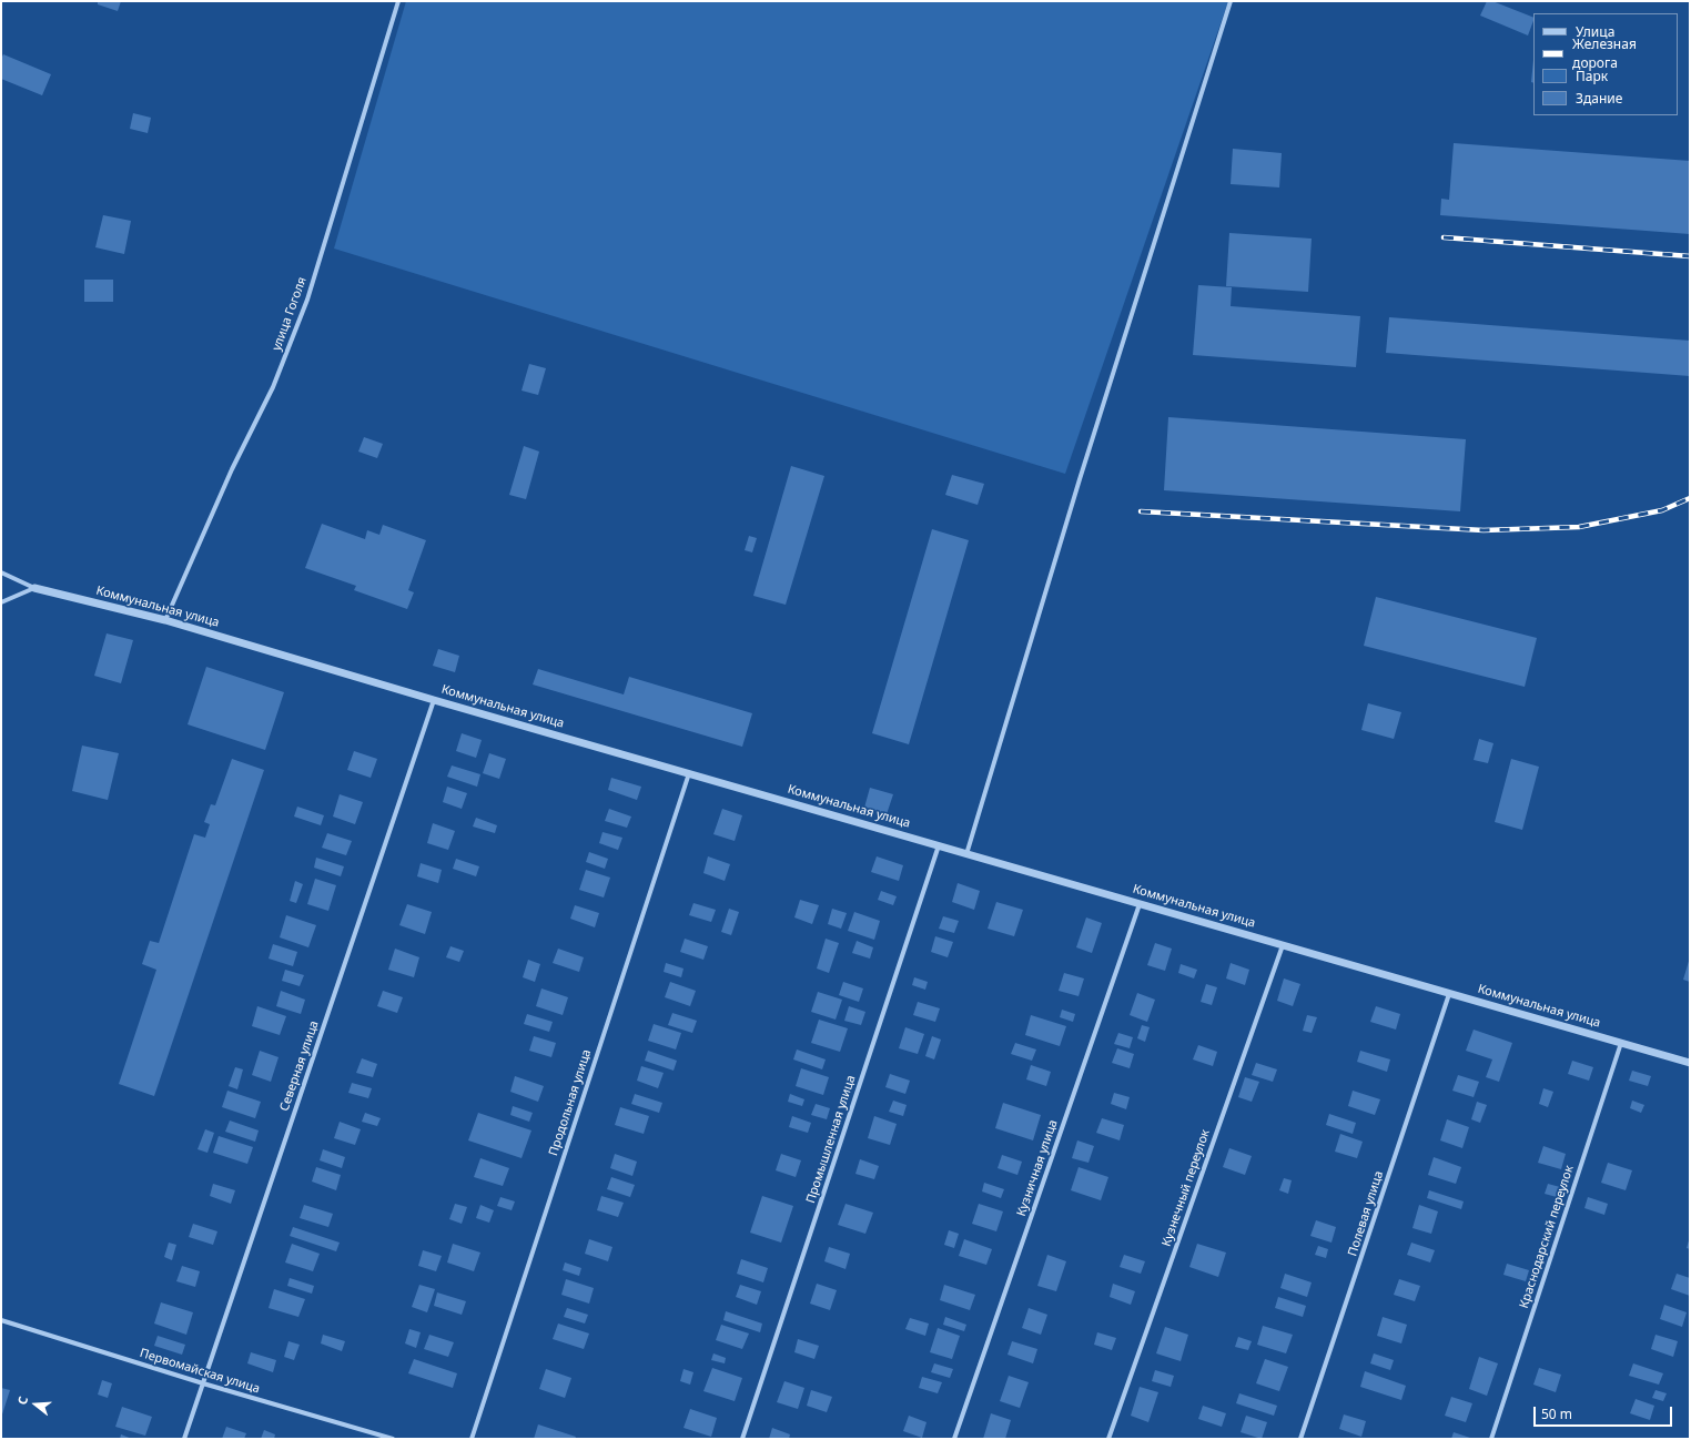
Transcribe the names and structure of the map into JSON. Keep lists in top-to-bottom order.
{
  "streets": {
    "street": [
      "улица Гоголя",
      "Коммунальная улица",
      "Северная улица",
      "Продольная улица",
      "Промышленная улица",
      "Кузничная улица",
      "Кузнечный переулок",
      "Полевая улица",
      "Краснодарский переулок",
      "Первомайская улица"
    ]
  },
  "crossings": [
    ["улица Гоголя", "Коммунальная улица"],
    ["Коммунальная улица", "Северная улица"],
    ["Коммунальная улица", "Продольная улица"],
    ["Коммунальная улица", "Промышленная улица"],
    ["Коммунальная улица", "Кузничная улица"],
    ["Коммунальная улица", "Кузнечный переулок"],
    ["Коммунальная улица", "Полевая улица"],
    ["Коммунальная улица", "Краснодарский переулок"],
    ["Северная улица", "Первомайская улица"]
  ],
  "legend": [
    "Улица",
    "Железная дорога",
    "Парк",
    "Здание"
  ],
  "scale_bar": "50 m",
  "north": "left"
}
